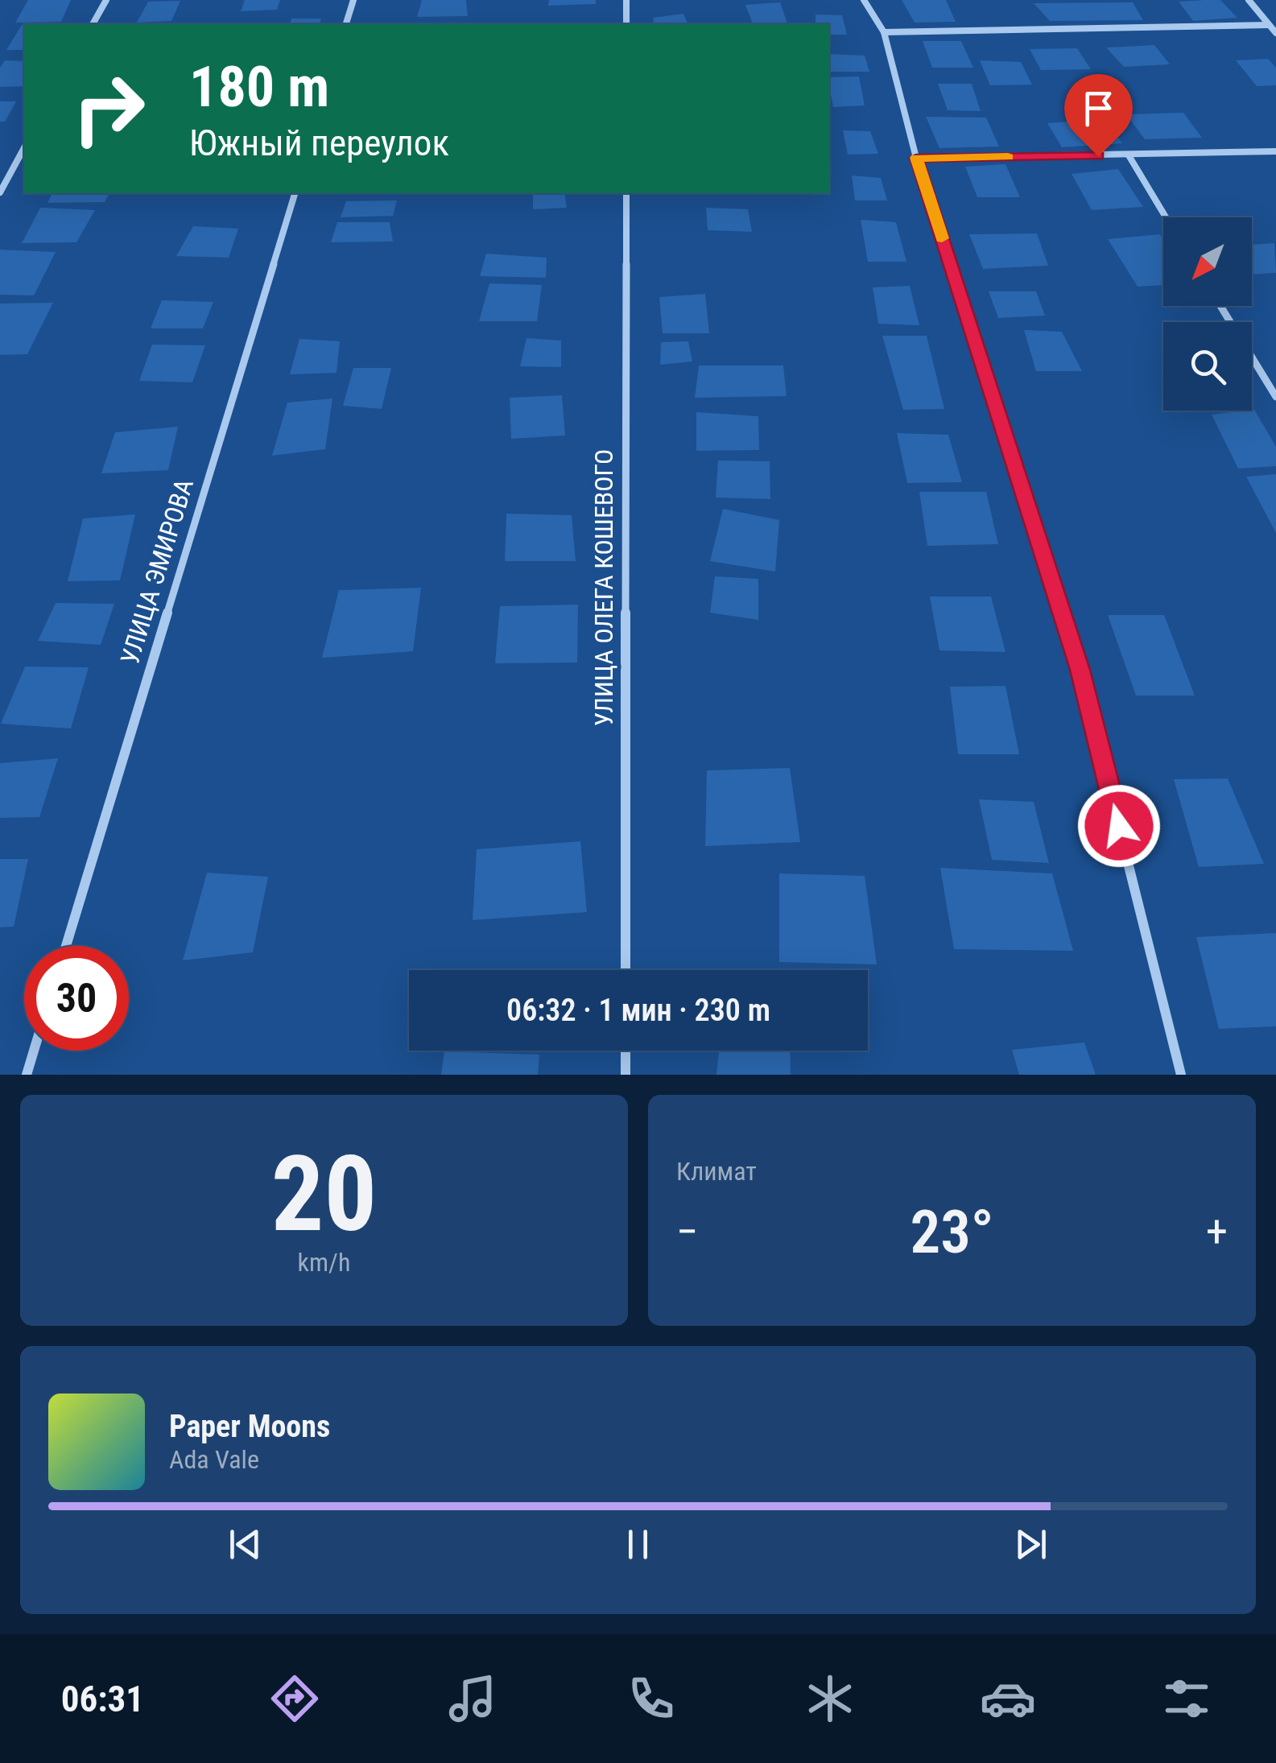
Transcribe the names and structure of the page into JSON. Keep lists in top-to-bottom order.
{
  "streets": {
    "street": ["УЛИЦА ЭМИРОВА", "УЛИЦА ОЛЕГА КОШЕВОГО"]
  },
  "north": "bottom left",
  "page": {
    "turn": ["180 m", "Южный переулок"],
    "limit": "30",
    "trip": "06:32 · 1 мин · 230 m",
    "tile": [
      ["20", "km/h"],
      "Климат"
    ],
    "heat": ["−", "23°", "+"],
    "song": ["Paper Moons", "Ada Vale"],
    "tabs": "06:31"
  }
}
